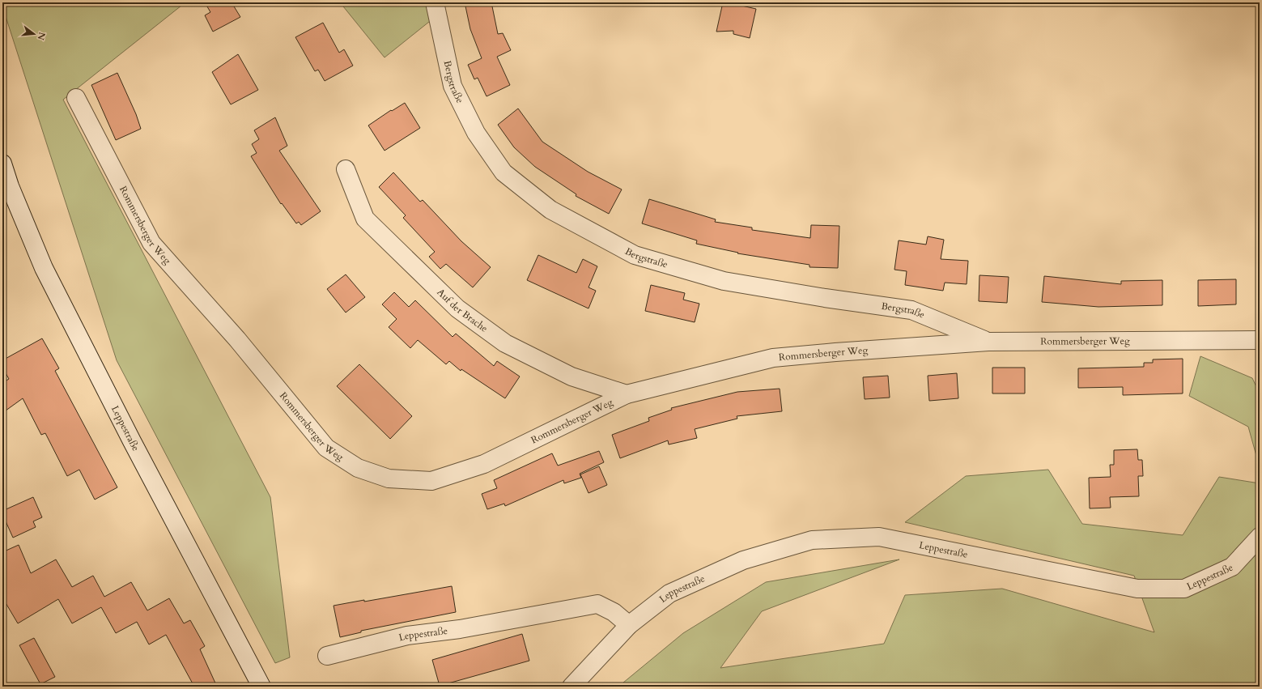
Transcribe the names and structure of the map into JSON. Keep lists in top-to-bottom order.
{
  "streets": {
    "street": [
      "Bergstraße",
      "Rommersberger Weg",
      "Auf der Brache",
      "Leppestraße"
    ]
  },
  "crossings": [
    ["Bergstraße", "Rommersberger Weg"],
    ["Rommersberger Weg", "Auf der Brache"]
  ],
  "north": "right"
}
